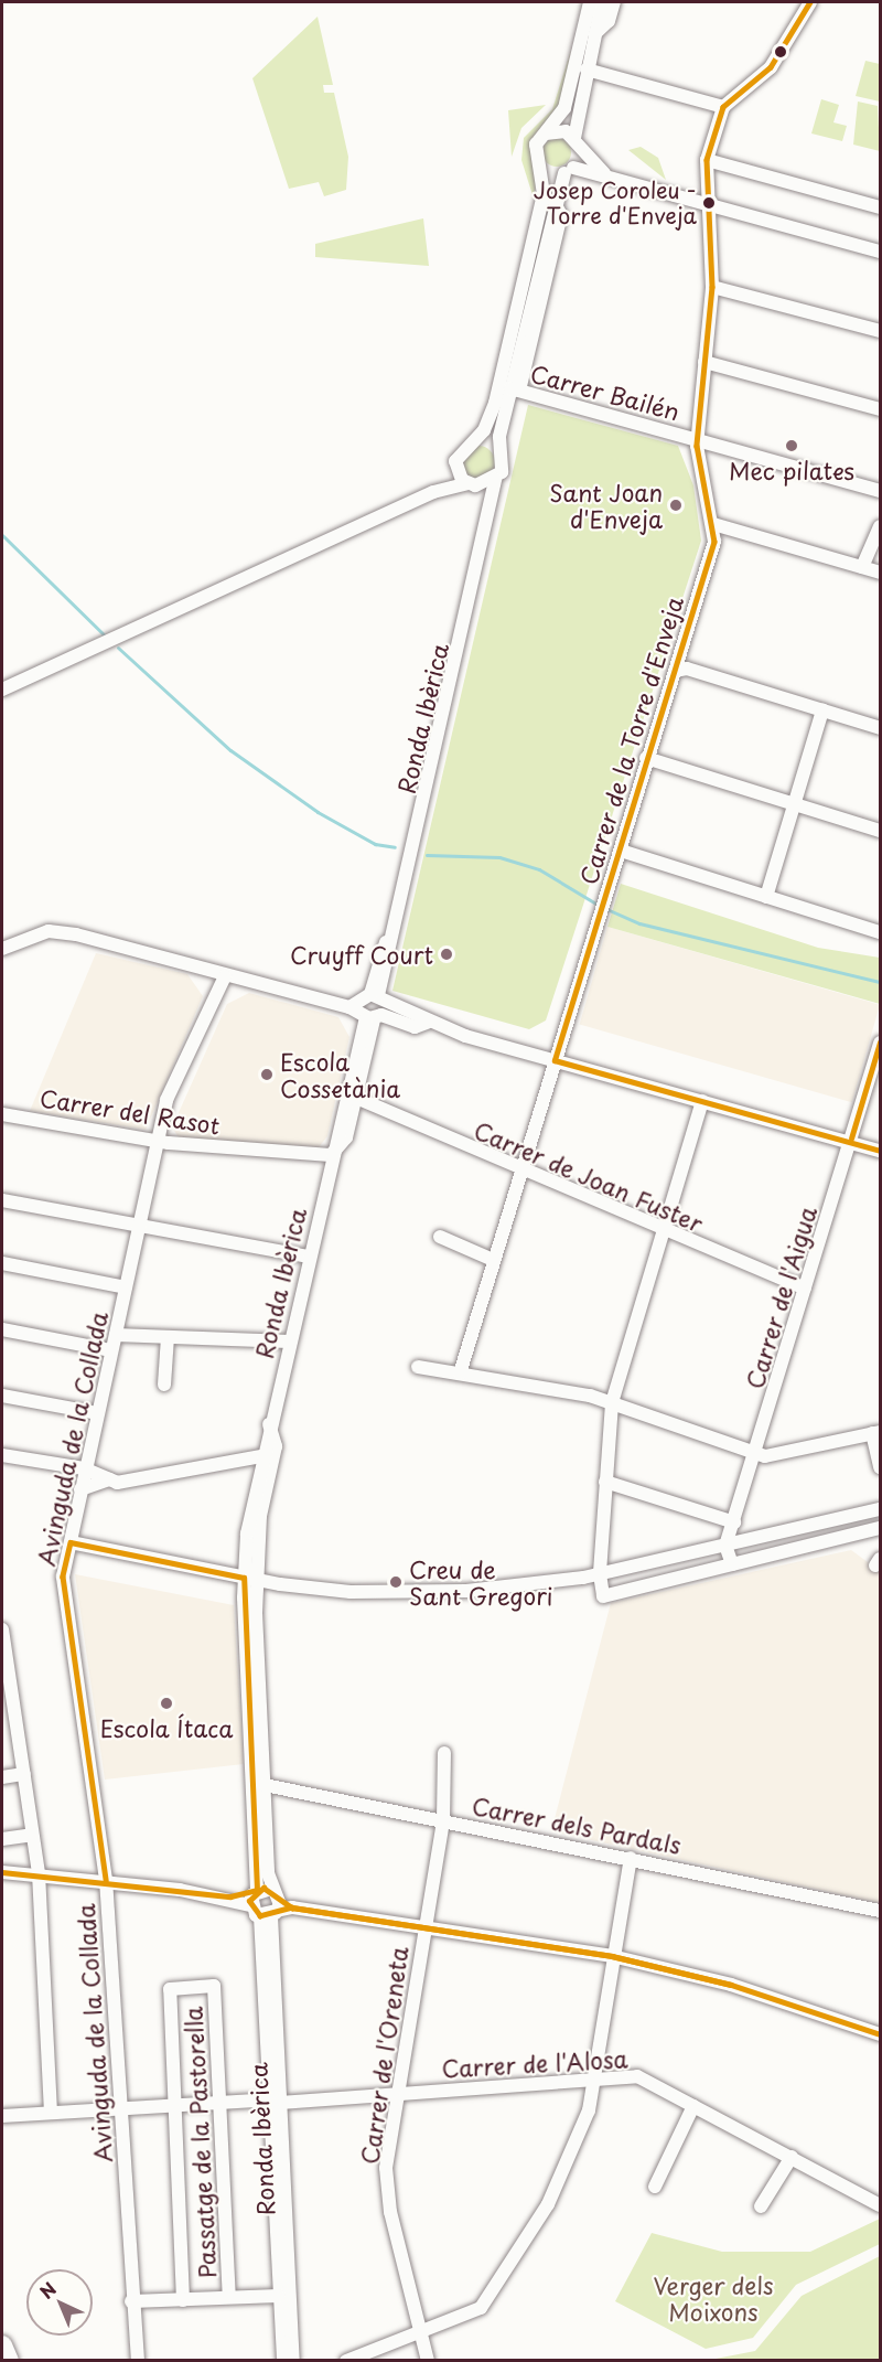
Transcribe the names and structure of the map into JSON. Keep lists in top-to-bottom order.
{
  "streets": {
    "street": [
      "Carrer Bailén",
      "Ronda Ibèrica",
      "Carrer de la Torre d'Enveja",
      "Carrer del Rasot",
      "Carrer de Joan Fuster",
      "Carrer de l'Aigua",
      "Avinguda de la Collada",
      "Carrer dels Pardals",
      "Carrer de l'Oreneta",
      "Carrer de l'Alosa",
      "Passatge de la Pastorella"
    ]
  },
  "crossings": [
    ["Carrer Bailén", "Ronda Ibèrica"],
    ["Carrer Bailén", "Carrer de la Torre d'Enveja"],
    ["Ronda Ibèrica", "Carrer del Rasot"],
    ["Ronda Ibèrica", "Carrer de Joan Fuster"],
    ["Ronda Ibèrica", "Carrer dels Pardals"],
    ["Ronda Ibèrica", "Carrer de l'Alosa"],
    ["Carrer de la Torre d'Enveja", "Carrer de Joan Fuster"],
    ["Carrer del Rasot", "Avinguda de la Collada"],
    ["Carrer de Joan Fuster", "Carrer de l'Aigua"],
    ["Avinguda de la Collada", "Carrer de l'Alosa"],
    ["Carrer dels Pardals", "Carrer de l'Oreneta"],
    ["Carrer de l'Oreneta", "Carrer de l'Alosa"],
    ["Carrer de l'Alosa", "Passatge de la Pastorella"]
  ],
  "parks": ["Verger dels Moixons"],
  "places": [
    "Josep Coroleu - Torre d'Enveja",
    "Mec pilates",
    "Sant Joan d'Enveja",
    "Cruyff Court",
    "Escola Cossetània",
    "Creu de Sant Gregori",
    "Escola Ítaca"
  ],
  "north": "top left"
}
